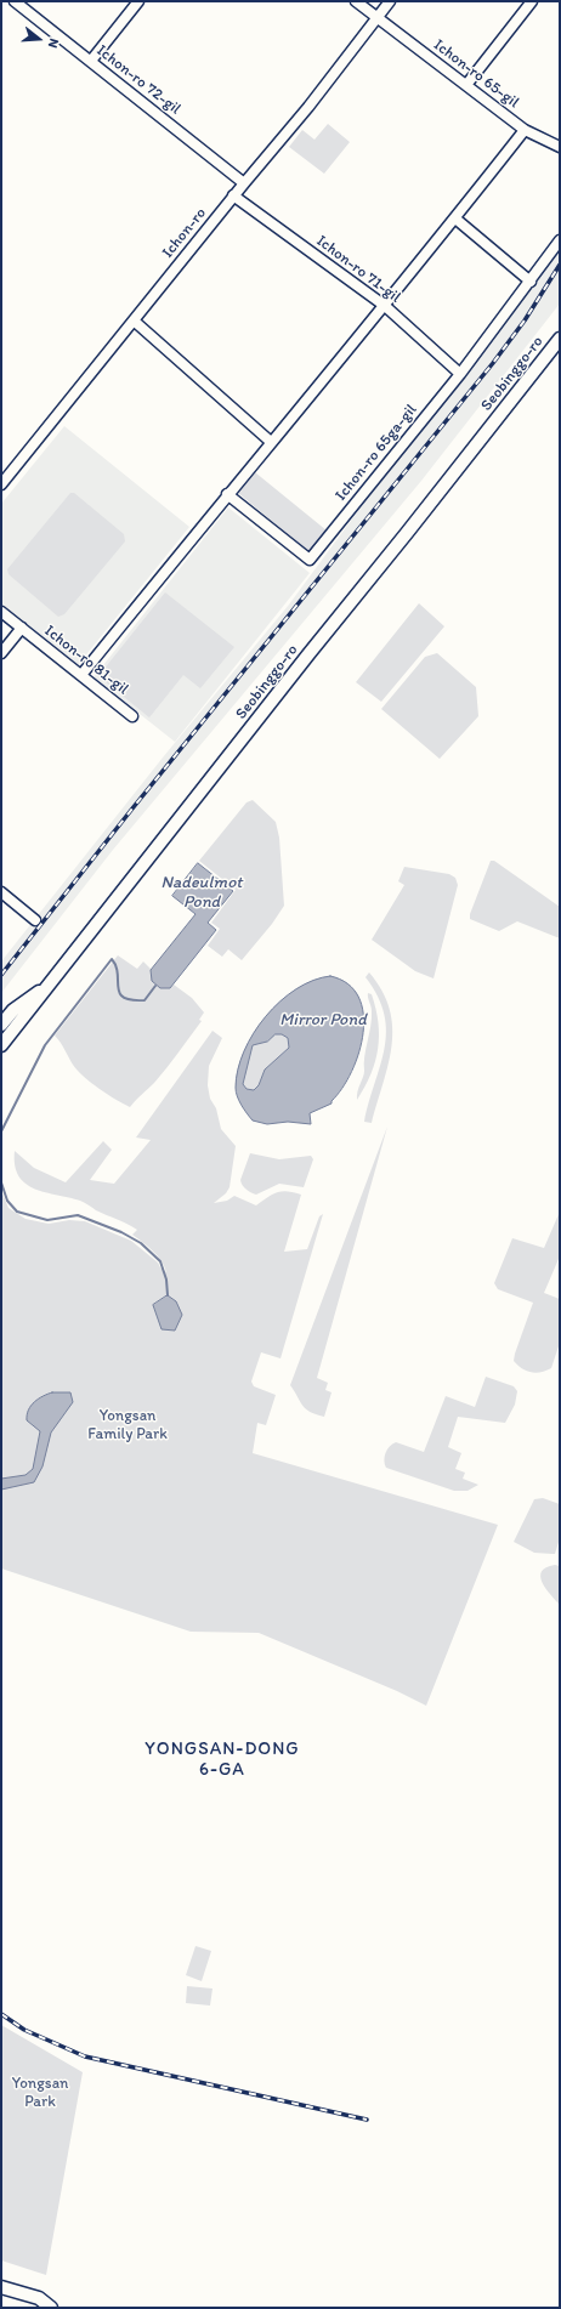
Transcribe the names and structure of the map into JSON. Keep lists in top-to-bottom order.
{
  "streets": {
    "main road": ["Seobinggo-ro"],
    "street": [
      "Ichon-ro 65-gil",
      "Ichon-ro 72-gil",
      "Ichon-ro",
      "Ichon-ro 71-gil",
      "Ichon-ro 65ga-gil",
      "Ichon-ro 81-gil"
    ]
  },
  "crossings": [
    ["Ichon-ro 65-gil", "Ichon-ro"],
    ["Ichon-ro 72-gil", "Ichon-ro"],
    ["Ichon-ro", "Ichon-ro 71-gil"],
    ["Ichon-ro 71-gil", "Ichon-ro 65ga-gil"]
  ],
  "districts": ["YONGSAN-DONG 6-GA"],
  "water": ["Nadeulmot Pond", "Mirror Pond"],
  "parks": ["Yongsan Family Park", "Yongsan Park"],
  "north": "right"
}
